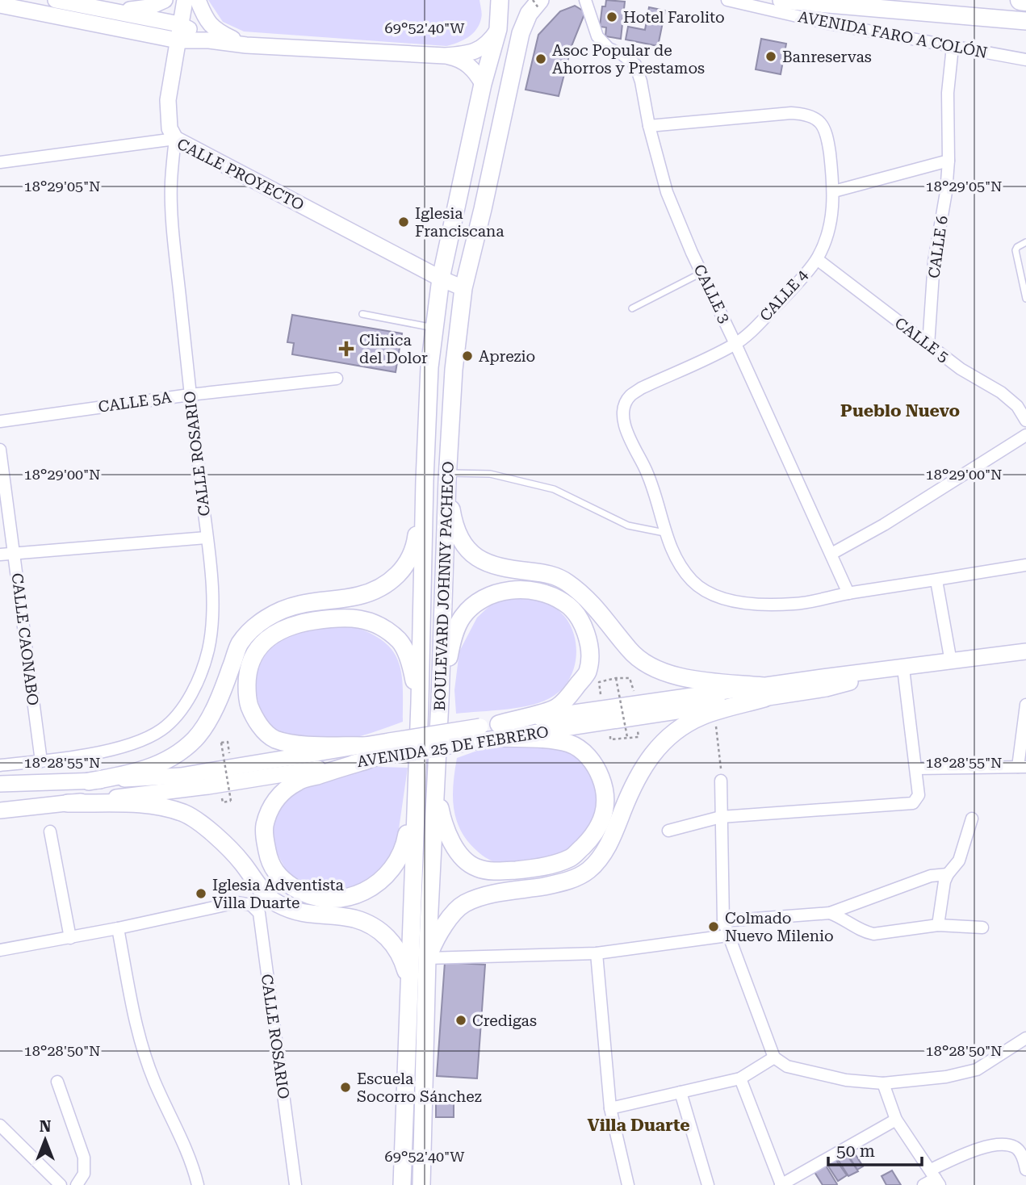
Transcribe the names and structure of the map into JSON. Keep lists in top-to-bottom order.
{
  "streets": {
    "main road": [
      "CALLE PROYECTO",
      "CALLE ROSARIO",
      "BOULEVARD JOHNNY PACHECO",
      "AVENIDA 25 DE FEBRERO"
    ],
    "street": [
      "AVENIDA FARO A COLÓN",
      "CALLE 6",
      "CALLE 3",
      "CALLE 4",
      "CALLE 5",
      "CALLE 5A",
      "CALLE CAONABO"
    ]
  },
  "crossings": [
    ["AVENIDA FARO A COLÓN", "CALLE 6"],
    ["CALLE PROYECTO", "CALLE ROSARIO"],
    ["CALLE PROYECTO", "BOULEVARD JOHNNY PACHECO"],
    ["CALLE 6", "CALLE 5"],
    ["CALLE 3", "CALLE 4"],
    ["CALLE 4", "CALLE 5"],
    ["CALLE 5A", "CALLE ROSARIO"],
    ["CALLE ROSARIO", "CALLE CAONABO"]
  ],
  "districts": ["Pueblo Nuevo", "Villa Duarte"],
  "places": {
    "other": [
      "Hotel Farolito",
      "Banreservas",
      "Asoc Popular de Ahorros y Prestamos",
      "Iglesia Franciscana",
      "Aprezio",
      "Iglesia Adventista Villa Duarte",
      "Colmado Nuevo Milenio",
      "Credigas",
      "Escuela Socorro Sánchez"
    ],
    "health": ["Clinica del Dolor"]
  },
  "scale_bar": "50 m",
  "north": "top",
  "coordinates": [
    "69°52'40\"W",
    "18°29'05\"N",
    "18°29'00\"N",
    "18°28'55\"N",
    "18°28'50\"N"
  ]
}
